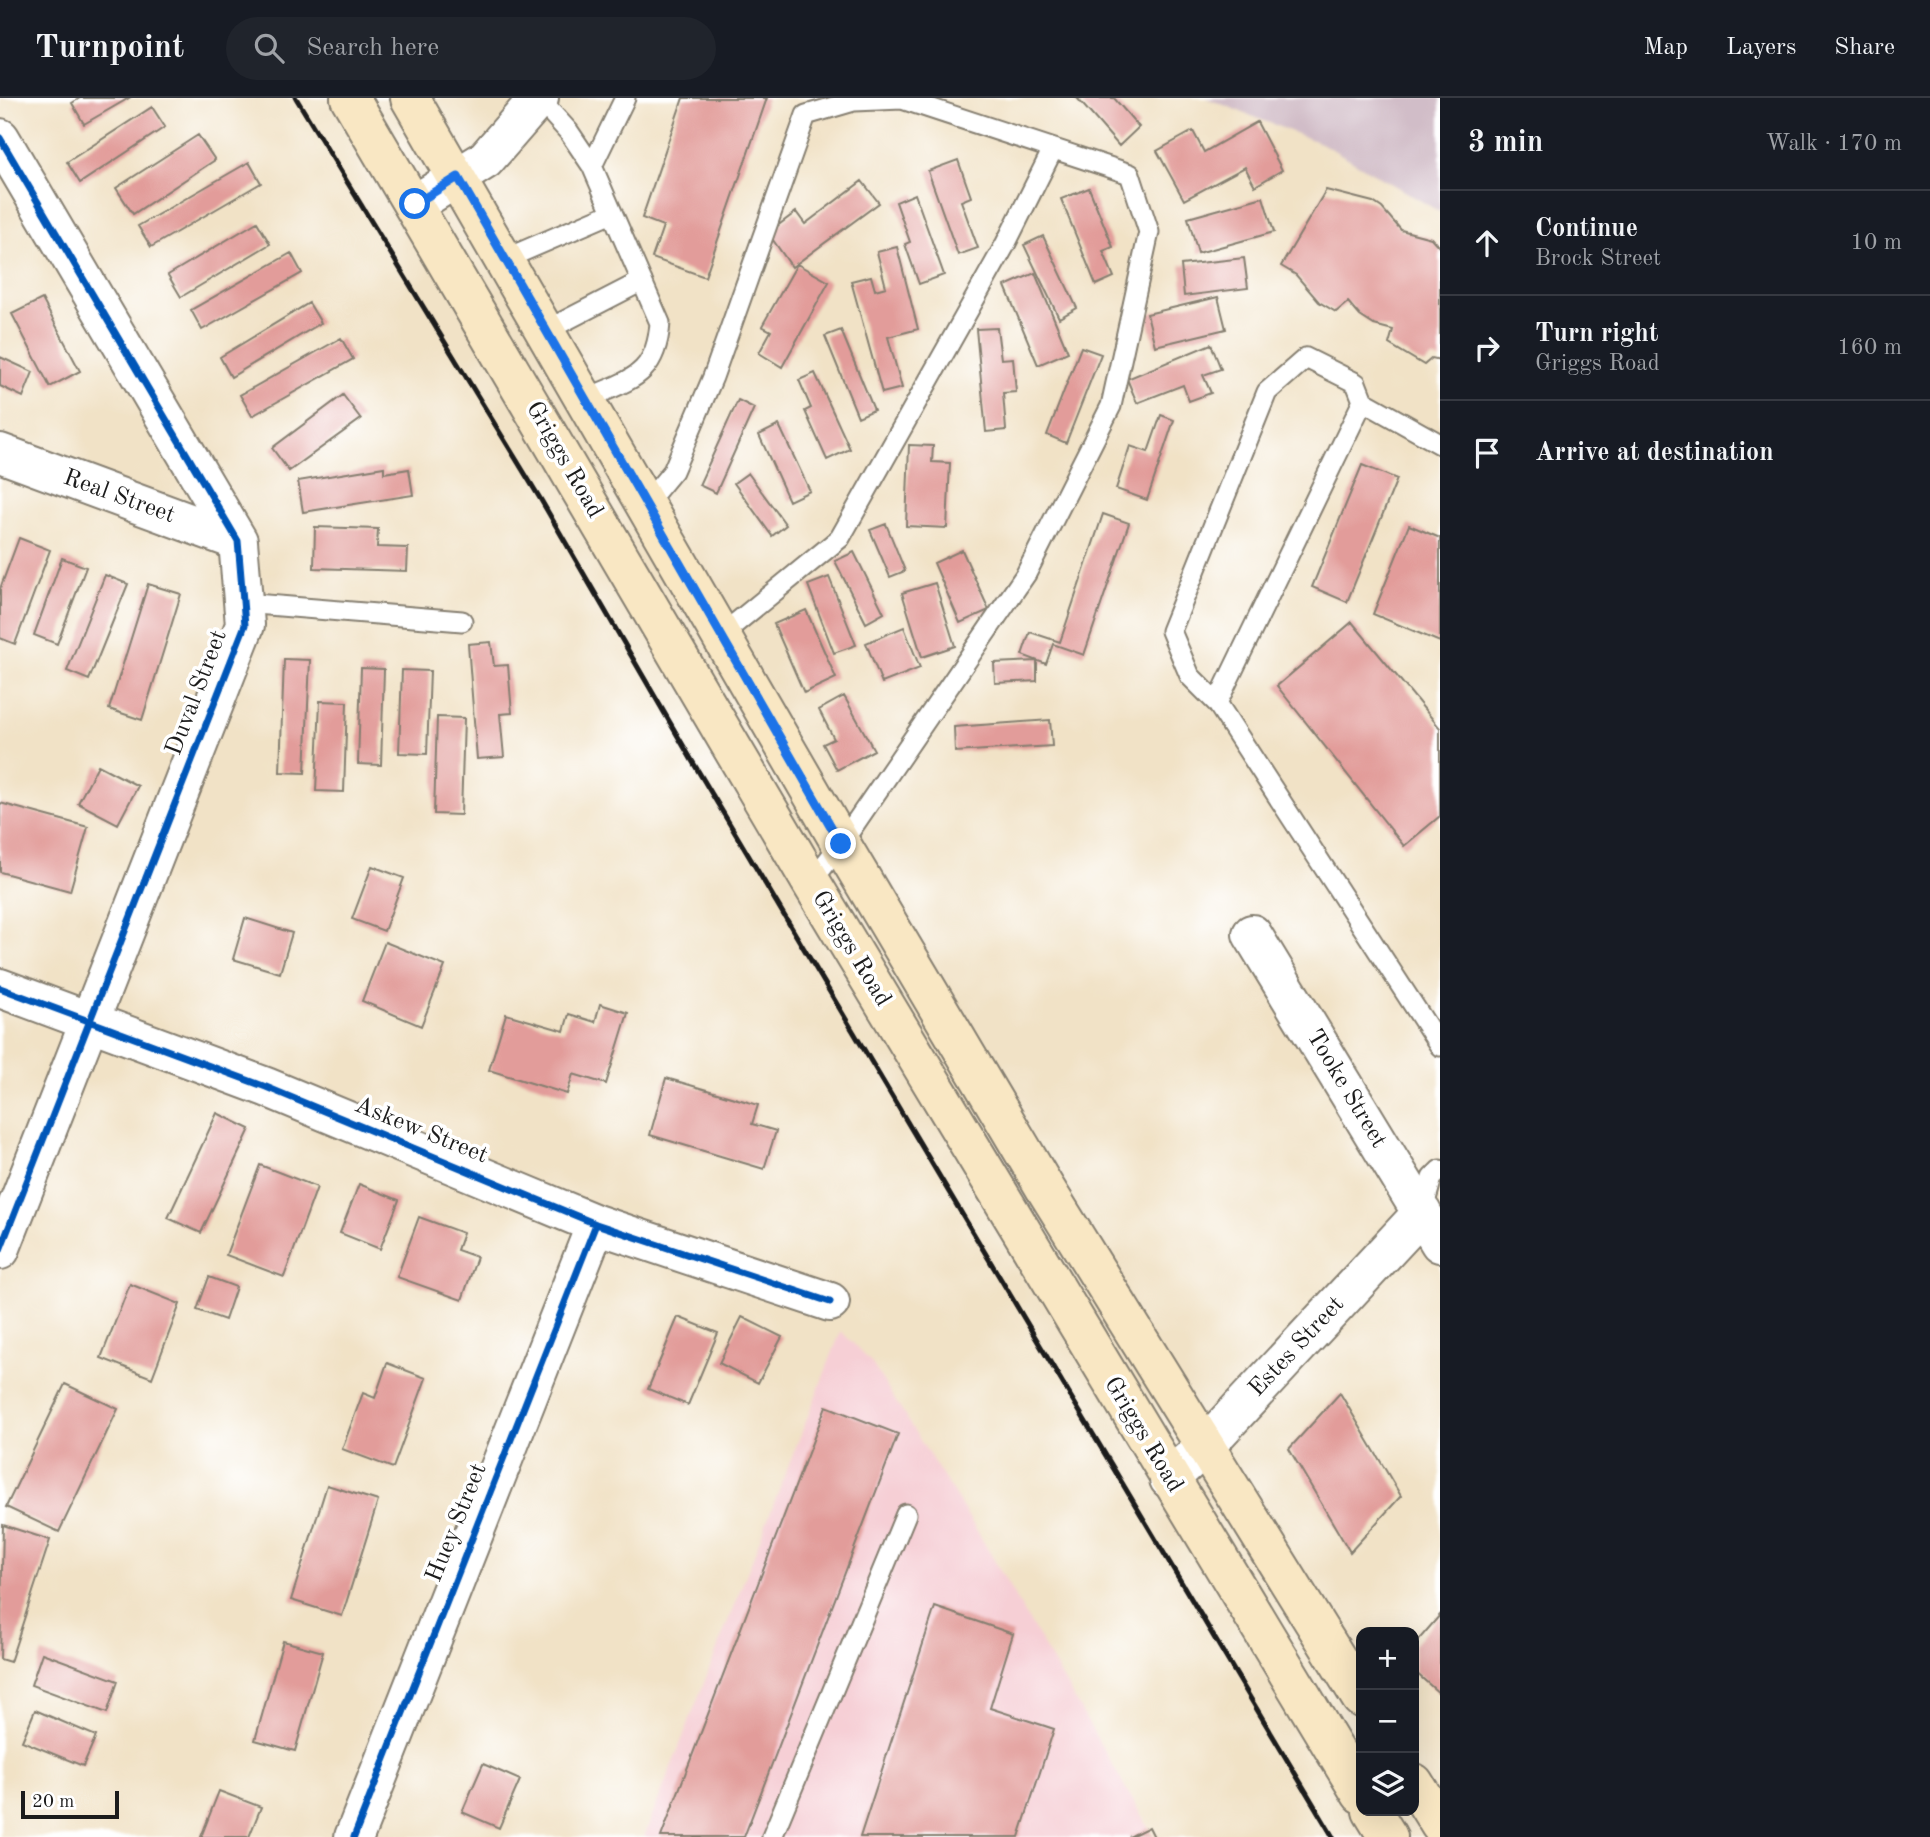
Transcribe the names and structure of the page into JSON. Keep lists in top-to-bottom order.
{
  "streets": {
    "main road": ["Griggs Road"],
    "street": [
      "Real Street",
      "Duval Street",
      "Tooke Street",
      "Askew Street",
      "Estes Street",
      "Huey Street"
    ]
  },
  "crossings": [
    ["Griggs Road", "Estes Street"],
    ["Real Street", "Duval Street"],
    ["Duval Street", "Askew Street"],
    ["Tooke Street", "Estes Street"],
    ["Askew Street", "Huey Street"]
  ],
  "scale_bar": "20 m",
  "page": {
    "header": "Turnpoint",
    "search": "Search here",
    "nav": ["Map", "Layers", "Share"],
    "heading": ["3 min", "Walk · 170 m"],
    "list": [
      ["Continue", "Brock Street", "10 m"],
      ["Turn right", "Griggs Road", "160 m"],
      "Arrive at destination"
    ],
    "map_buttons": ["+", "−"],
    "scale": "20 m"
  }
}
